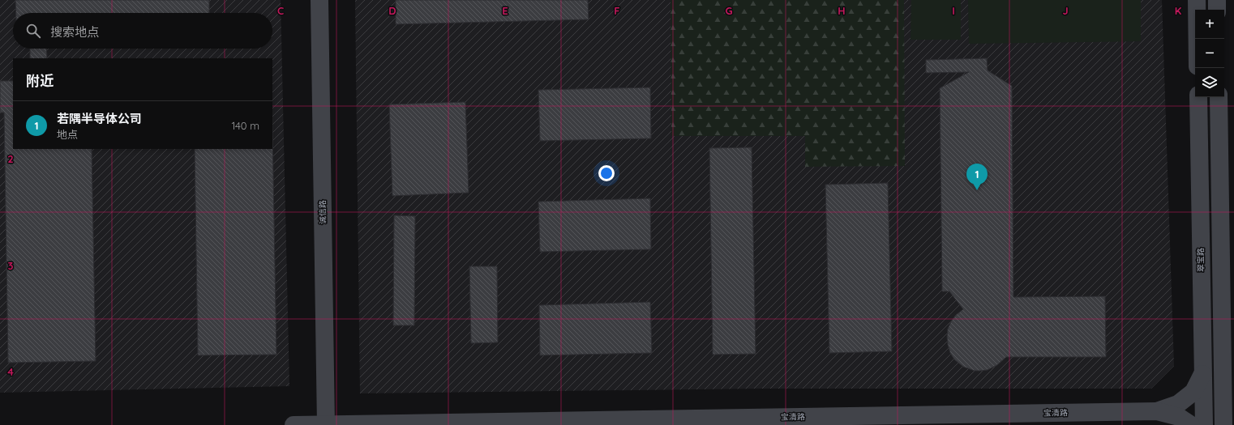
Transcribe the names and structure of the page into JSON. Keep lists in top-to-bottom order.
{
  "streets": {
    "street": ["诚信路", "翠宝路", "宝清路"]
  },
  "crossings": [
    ["诚信路", "宝清路"],
    ["翠宝路", "宝清路"]
  ],
  "page": {
    "map_buttons": ["+", "−"],
    "search": "搜索地点",
    "heading": "附近",
    "list": [
      {
        "mark": "1",
        "name": "若隅半导体公司",
        "note": "地点",
        "value": "140 m"
      }
    ],
    "pins": "1"
  },
  "grid": {
    "columns": [
      "C",
      "D",
      "E",
      "F",
      "G",
      "H",
      "I",
      "J",
      "K"
    ],
    "rows": ["2", "3", "4"]
  }
}
